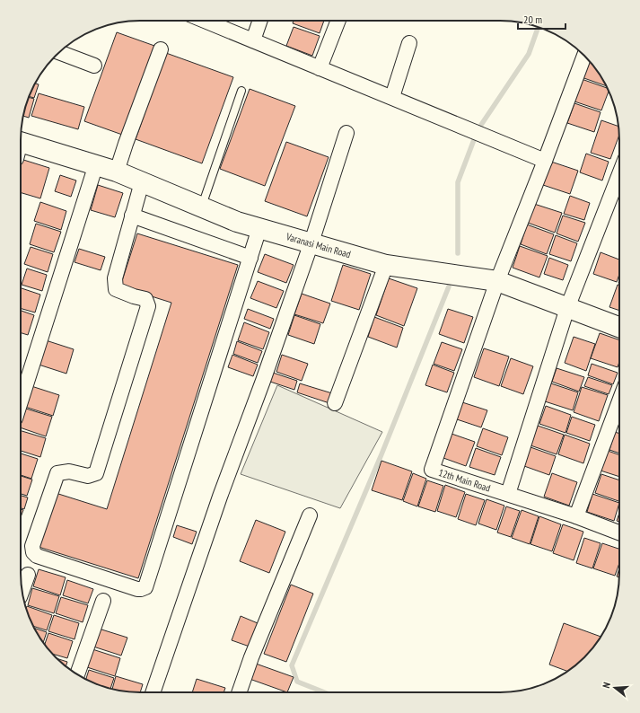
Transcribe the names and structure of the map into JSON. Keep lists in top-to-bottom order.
{
  "streets": {
    "street": ["Varanasi Main Road", "12th Main Road"]
  },
  "crossings": [
    ["Varanasi Main Road", "12th Main Road"]
  ],
  "scale_bar": "20 m",
  "north": "left"
}
